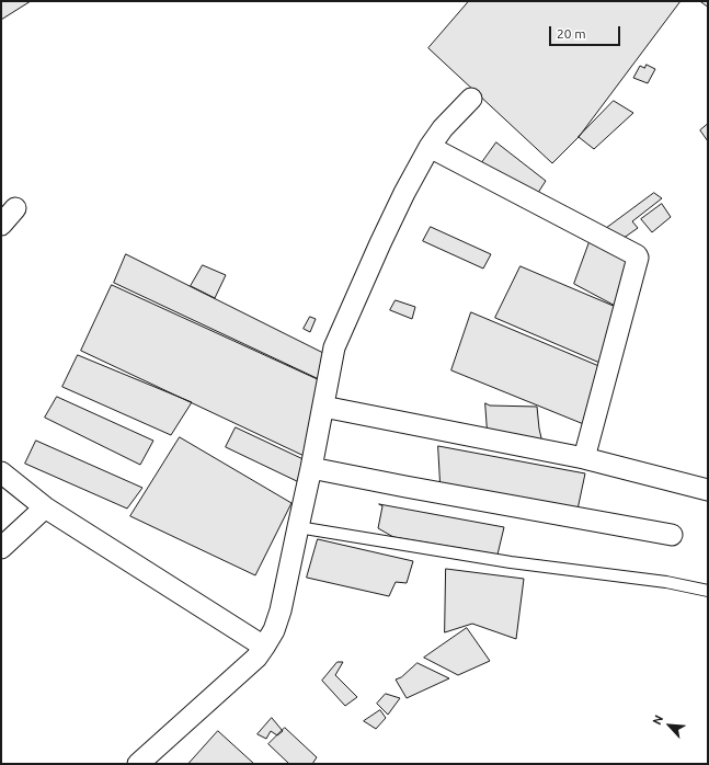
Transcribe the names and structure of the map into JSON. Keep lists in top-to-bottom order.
{
  "scale_bar": "20 m",
  "north": "top left"
}
